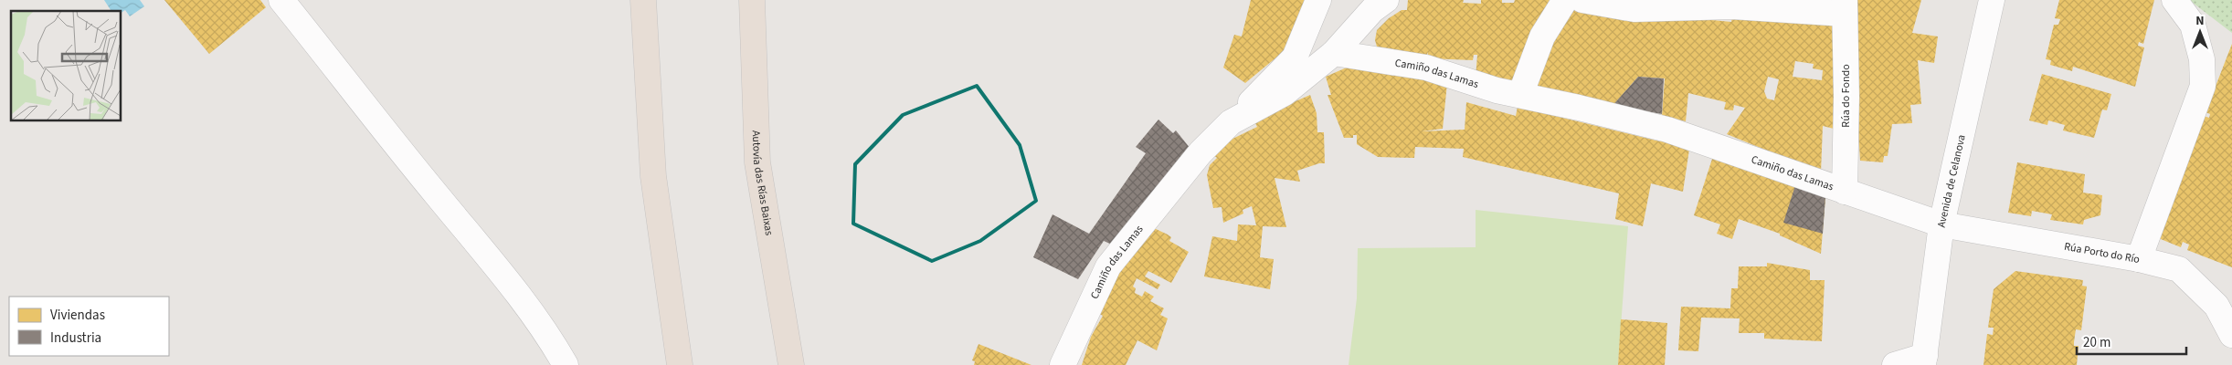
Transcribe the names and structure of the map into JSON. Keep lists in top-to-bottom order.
{
  "streets": {
    "highway": ["Autovía das Rías Baixas"],
    "street": [
      "Camiño das Lamas",
      "Rúa do Fondo",
      "Avenida de Celanova",
      "Rúa Porto do Río"
    ]
  },
  "crossings": [
    ["Camiño das Lamas", "Rúa do Fondo"],
    ["Camiño das Lamas", "Avenida de Celanova"],
    ["Camiño das Lamas", "Rúa Porto do Río"],
    ["Avenida de Celanova", "Rúa Porto do Río"]
  ],
  "legend": ["Viviendas", "Industria"],
  "scale_bar": "20 m",
  "north": "top"
}
